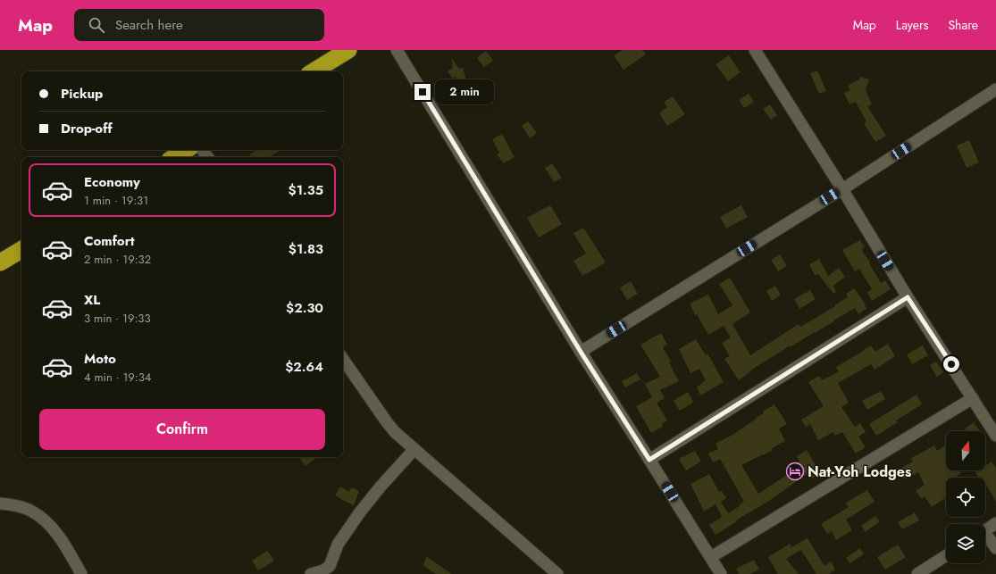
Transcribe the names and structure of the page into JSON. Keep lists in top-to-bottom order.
{
  "places": {
    "hotel": ["Nat-Yoh Lodges"]
  },
  "north": "top",
  "page": {
    "header": "Map",
    "search": "Search here",
    "nav": ["Map", "Layers", "Share"],
    "banner": ["Pickup", "Drop-off"],
    "bubble": "2 min",
    "list": [
      {
        "name": "Economy",
        "note": "1 min · 19:31",
        "value": "$1.35"
      },
      {
        "name": "Comfort",
        "note": "2 min · 19:32",
        "value": "$1.83"
      },
      {
        "name": "XL",
        "note": "3 min · 19:33",
        "value": "$2.30"
      },
      {
        "name": "Moto",
        "note": "4 min · 19:34",
        "value": "$2.64"
      }
    ],
    "buttons": "Confirm"
  }
}
